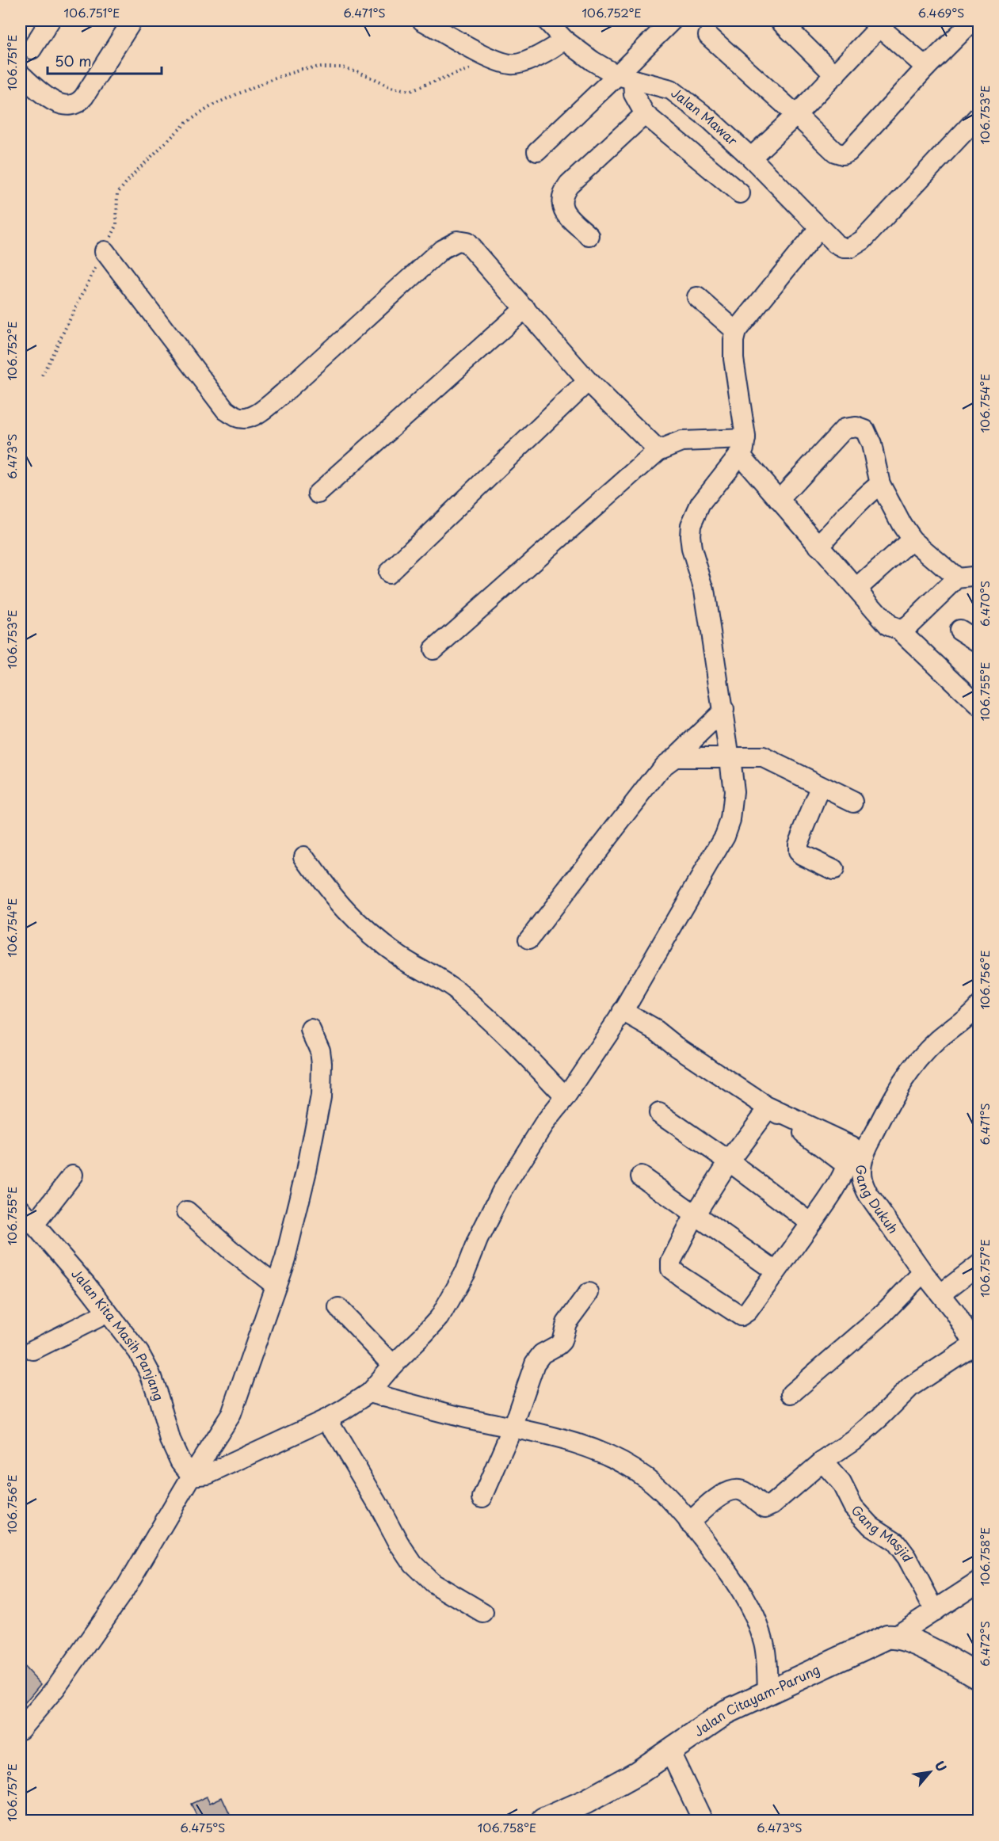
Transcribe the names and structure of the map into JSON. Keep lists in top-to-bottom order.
{
  "streets": {
    "main road": ["Jalan Citayam-Parung"],
    "street": [
      "Jalan Mawar",
      "Gang Dukuh",
      "Jalan Kita Masih Panjang",
      "Gang Masjid"
    ]
  },
  "scale_bar": "50 m",
  "north": "top right",
  "coordinates": [
    "106.751°E",
    "6.471°S",
    "106.752°E",
    "6.469°S",
    "106.753°E",
    "106.754°E",
    "6.473°S",
    "6.470°S",
    "106.755°E",
    "106.756°E",
    "106.757°E",
    "106.758°E",
    "6.472°S",
    "6.475°S"
  ]
}
